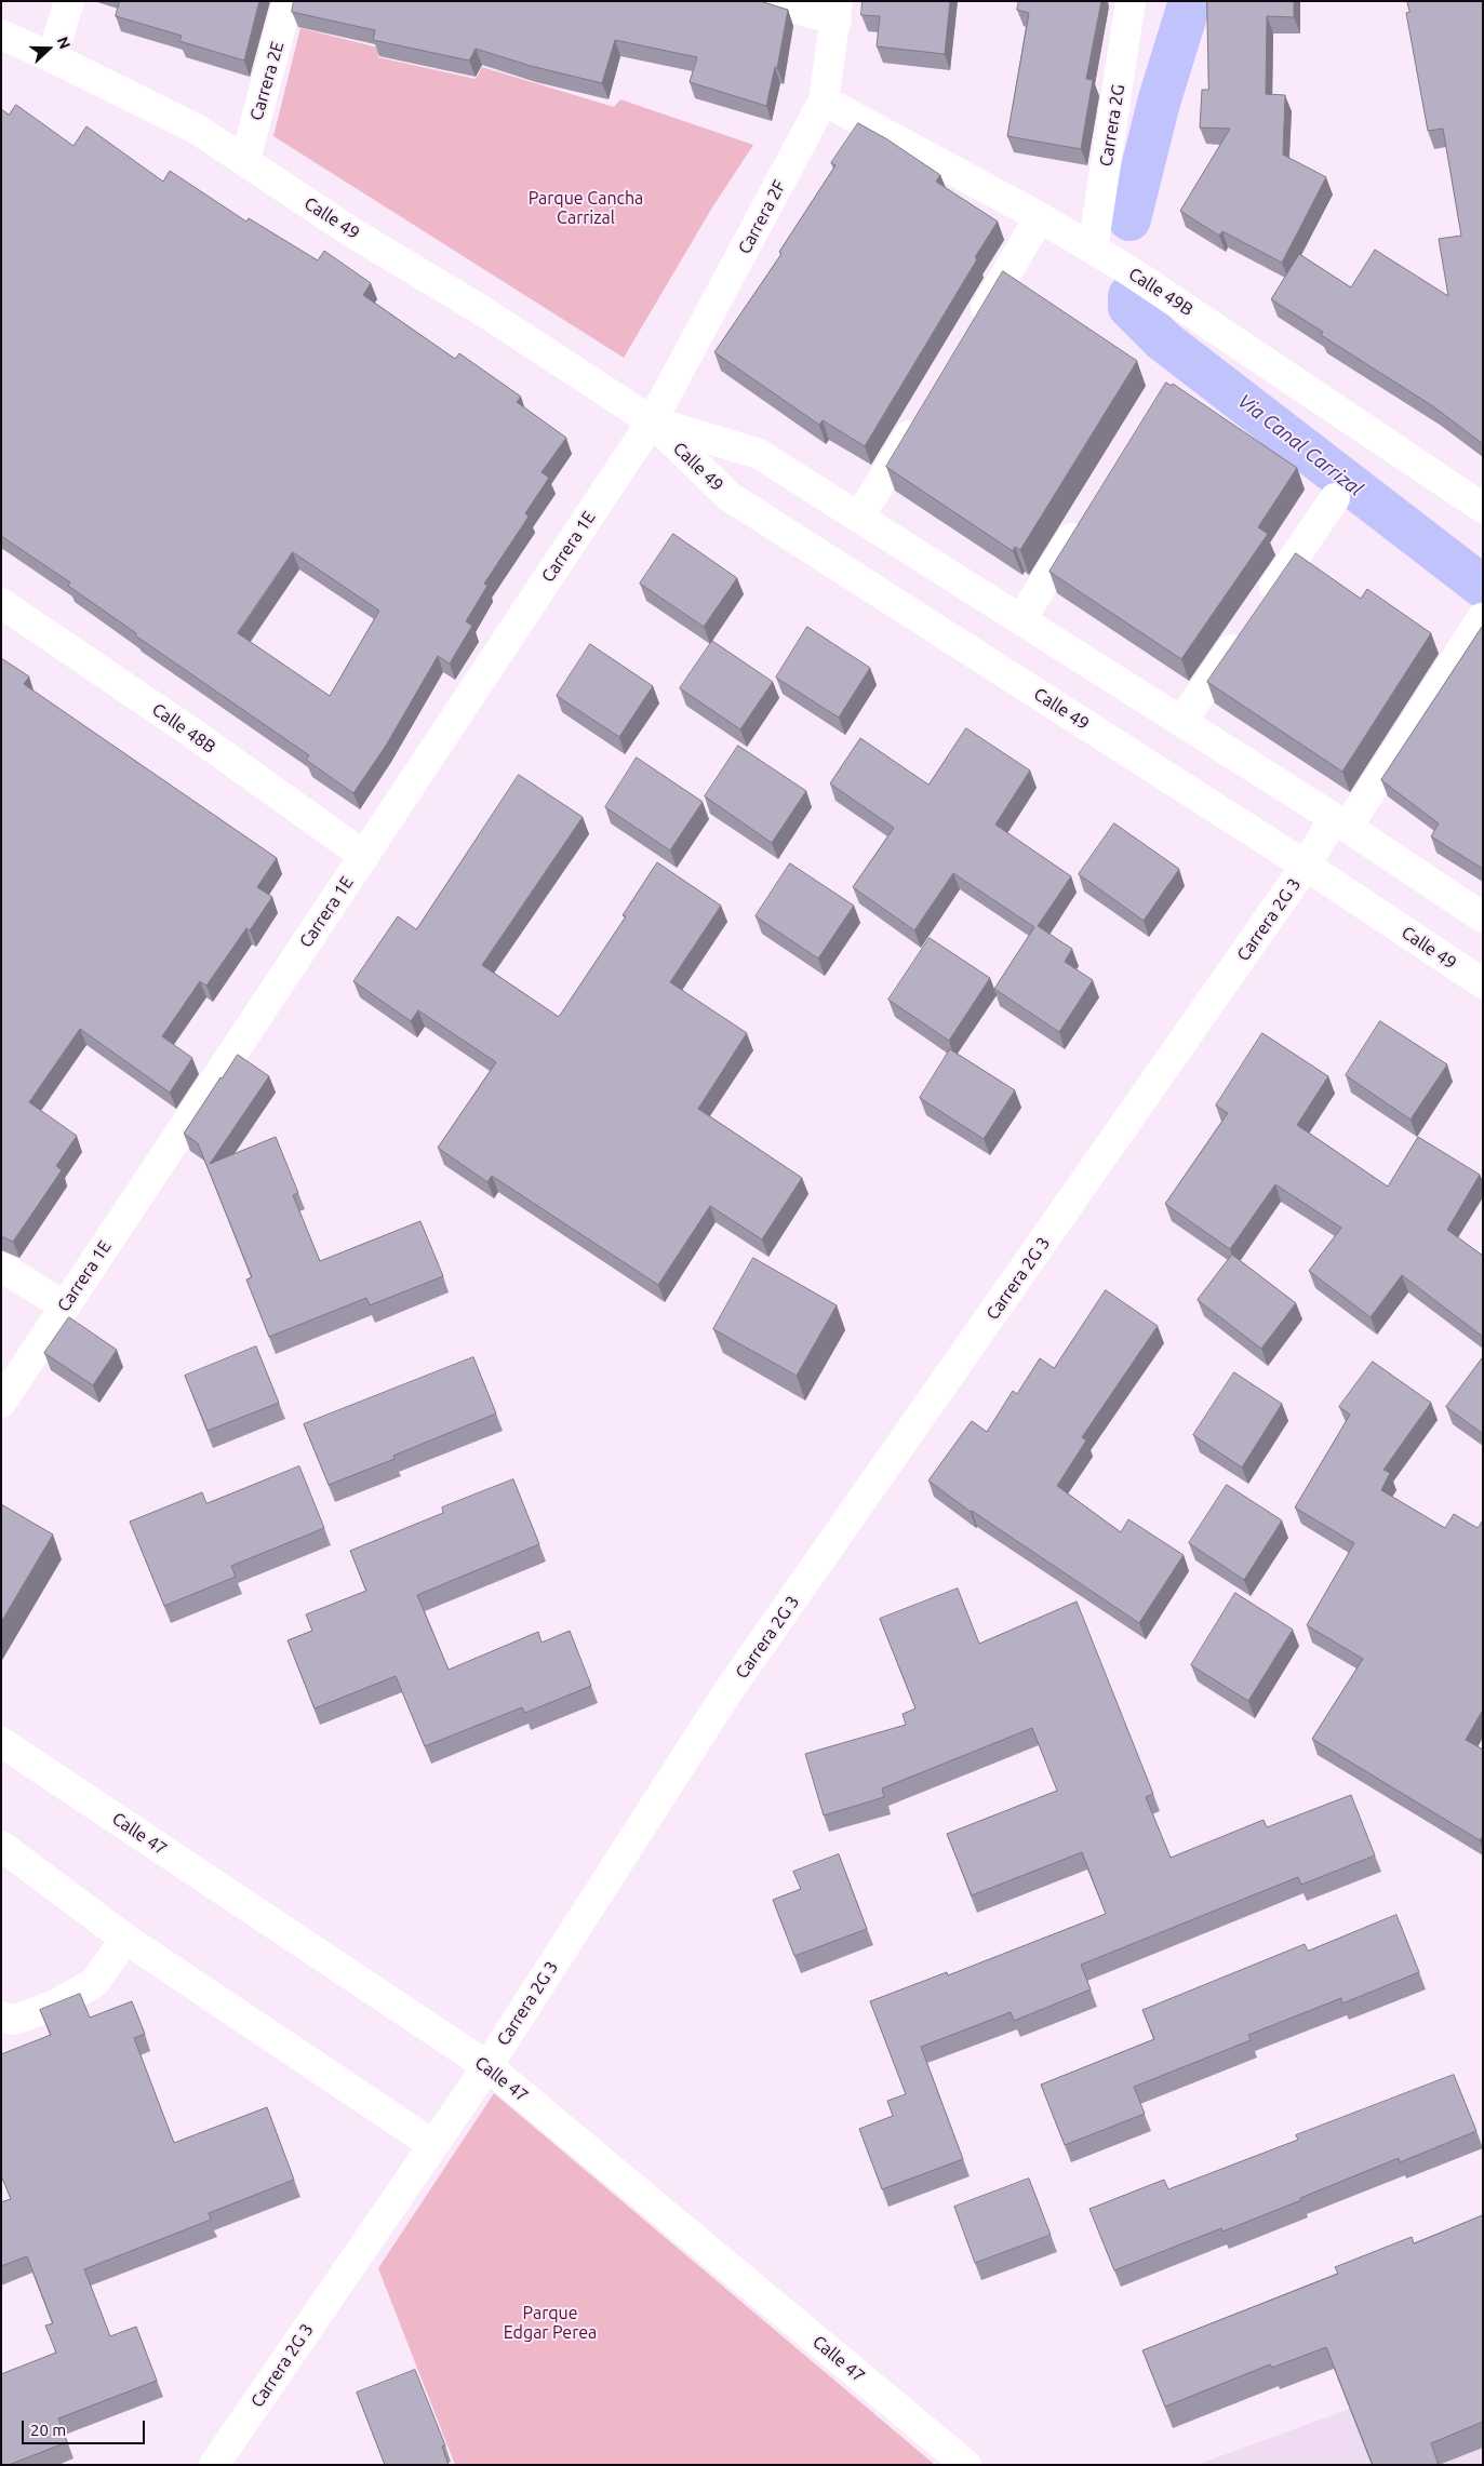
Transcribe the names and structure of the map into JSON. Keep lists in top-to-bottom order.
{
  "streets": {
    "street": [
      "Carrera 2E",
      "Carrera 2G",
      "Carrera 2F",
      "Calle 49",
      "Calle 49B",
      "Carrera 1E",
      "Calle 48B",
      "Carrera 2G 3",
      "Calle 47"
    ]
  },
  "crossings": [
    ["Carrera 2E", "Calle 49"],
    ["Carrera 2G", "Calle 49B"],
    ["Carrera 2F", "Calle 49"],
    ["Carrera 2F", "Calle 49B"],
    ["Carrera 2F", "Carrera 1E"],
    ["Calle 49", "Carrera 1E"],
    ["Calle 49", "Carrera 2G 3"],
    ["Carrera 1E", "Calle 48B"],
    ["Carrera 2G 3", "Calle 47"]
  ],
  "water": ["Via Canal Carrizal"],
  "parks": ["Parque Cancha Carrizal", "Parque Edgar Perea"],
  "scale_bar": "20 m",
  "north": "right"
}
